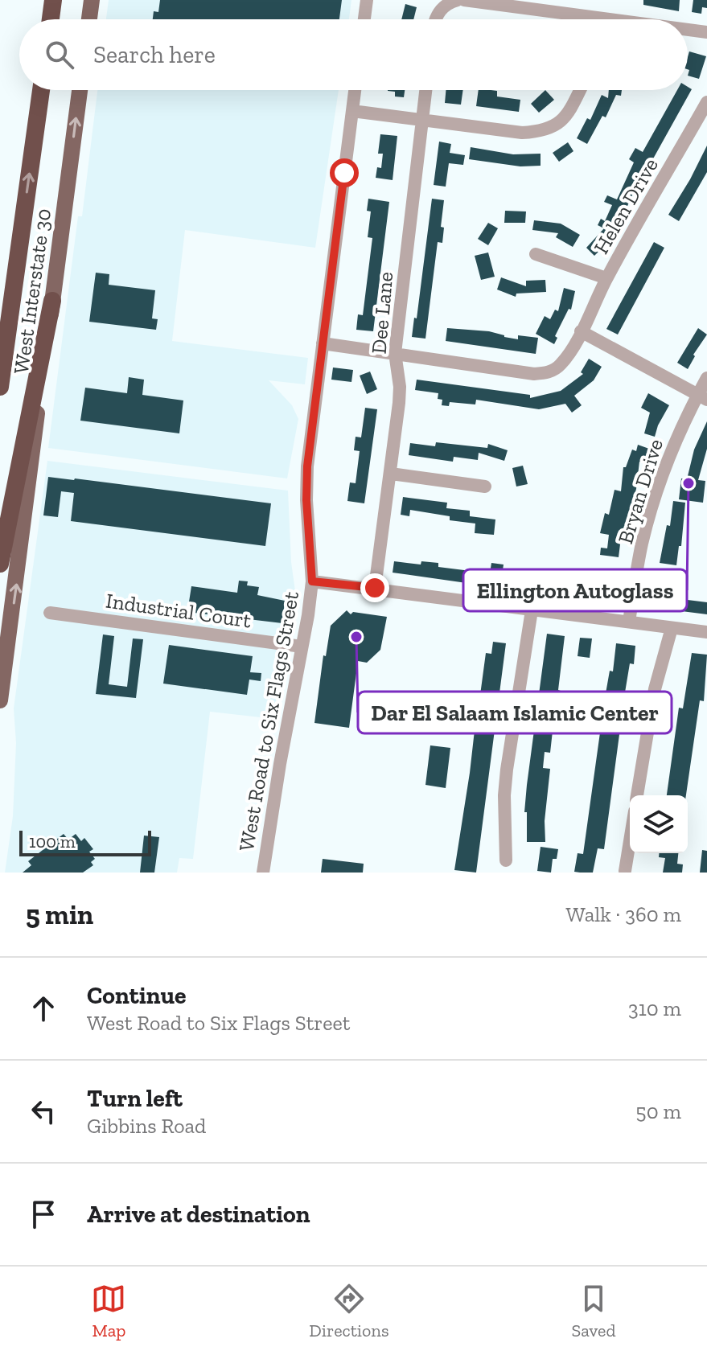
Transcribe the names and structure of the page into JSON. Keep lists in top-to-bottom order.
{
  "streets": {
    "main road": ["West Interstate 30"],
    "street": [
      "Helen Drive",
      "Dee Lane",
      "Bryan Drive",
      "Industrial Court",
      "West Road to Six Flags Street"
    ]
  },
  "crossings": [
    ["Helen Drive", "Dee Lane"],
    ["Helen Drive", "West Road to Six Flags Street"],
    ["Industrial Court", "West Road to Six Flags Street"]
  ],
  "one_way": ["West Interstate 30"],
  "places": ["Ellington Autoglass", "Dar El Salaam Islamic Center"],
  "scale_bar": "100 m",
  "page": {
    "search": "Search here",
    "scale": "100 m",
    "heading": ["5 min", "Walk · 360 m"],
    "list": [
      ["Continue", "West Road to Six Flags Street", "310 m"],
      ["Turn left", "Gibbins Road", "50 m"],
      "Arrive at destination"
    ],
    "nav": ["Map", "Directions", "Saved"]
  }
}
